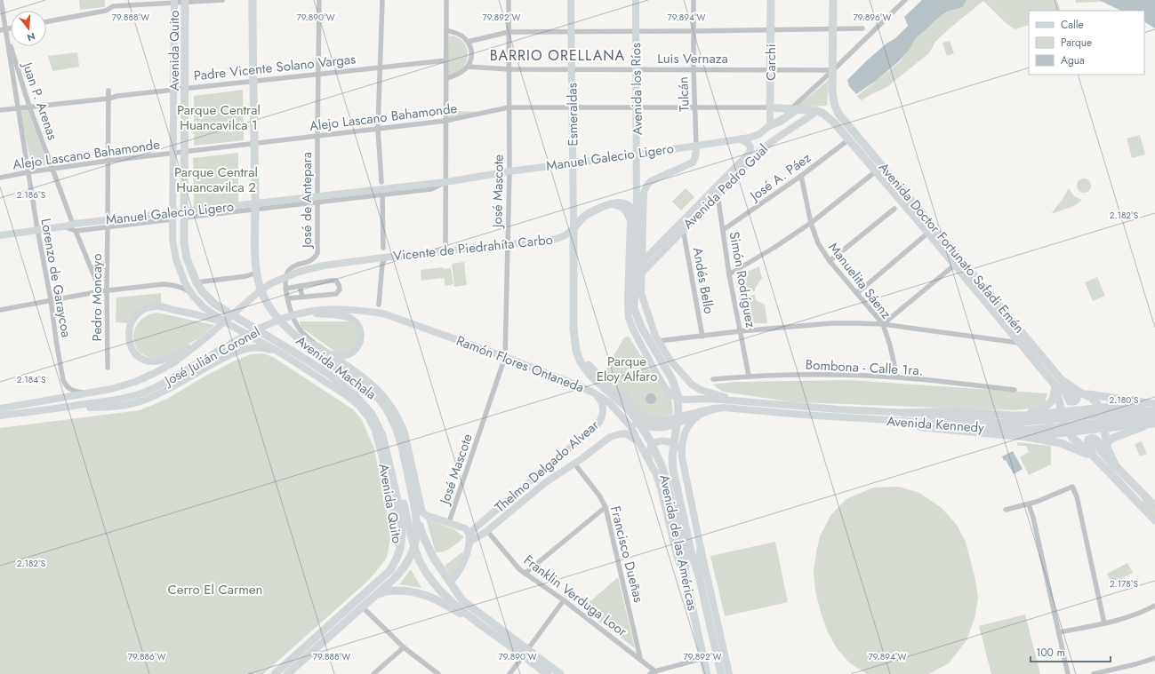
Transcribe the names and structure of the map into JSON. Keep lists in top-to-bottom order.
{
  "streets": {
    "main road": [
      "Avenida Quito",
      "Carchi",
      "Avenida los Ríos",
      "Esmeraldas",
      "Manuel Galecio Ligero",
      "Avenida Pedro Gual",
      "Vicente de Piedrahíta Carbo",
      "Avenida Doctor Fortunato Safadi Emén",
      "José Julián Coronel",
      "Ramón Flores Ontaneda",
      "Avenida Machala",
      "Avenida Kennedy",
      "Thelmo Delgado Alvear",
      "Avenida de las Américas"
    ],
    "street": [
      "Luis Vernaza",
      "Padre Vicente Solano Vargas",
      "Tulcán",
      "Juan P. Arenas",
      "Alejo Lascano Bahamonde",
      "José A. Páez",
      "José Mascote",
      "José de Antepara",
      "Lorenzo de Garaycoa",
      "Simón Rodríguez",
      "Andés Bello",
      "Manuelita Sáenz",
      "Pedro Moncayo",
      "Bombona - Calle 1ra.",
      "Francisco Dueñas",
      "Franklin Verduga Loor"
    ]
  },
  "crossings": [
    ["Avenida Quito", "Padre Vicente Solano Vargas"],
    ["Avenida Quito", "Alejo Lascano Bahamonde"],
    ["Avenida Quito", "Manuel Galecio Ligero"],
    ["Luis Vernaza", "Carchi"],
    ["Luis Vernaza", "Avenida los Ríos"],
    ["Luis Vernaza", "Tulcán"],
    ["Luis Vernaza", "Esmeraldas"],
    ["Luis Vernaza", "José Mascote"],
    ["Luis Vernaza", "Avenida Doctor Fortunato Safadi Emén"],
    ["Carchi", "Alejo Lascano Bahamonde"],
    ["Carchi", "Manuel Galecio Ligero"],
    ["Carchi", "Avenida Doctor Fortunato Safadi Emén"],
    ["Padre Vicente Solano Vargas", "Juan P. Arenas"],
    ["Padre Vicente Solano Vargas", "José de Antepara"],
    ["Padre Vicente Solano Vargas", "Lorenzo de Garaycoa"],
    ["Padre Vicente Solano Vargas", "Avenida Machala"],
    ["Avenida los Ríos", "Alejo Lascano Bahamonde"],
    ["Avenida los Ríos", "Manuel Galecio Ligero"],
    ["Avenida los Ríos", "Avenida de las Américas"],
    ["Tulcán", "Alejo Lascano Bahamonde"],
    ["Tulcán", "Manuel Galecio Ligero"],
    ["Juan P. Arenas", "Alejo Lascano Bahamonde"],
    ["Juan P. Arenas", "Lorenzo de Garaycoa"],
    ["Esmeraldas", "Alejo Lascano Bahamonde"],
    ["Esmeraldas", "Manuel Galecio Ligero"],
    ["Esmeraldas", "Vicente de Piedrahíta Carbo"],
    ["Esmeraldas", "Avenida de las Américas"],
    ["Alejo Lascano Bahamonde", "José Mascote"],
    ["Alejo Lascano Bahamonde", "José de Antepara"],
    ["Alejo Lascano Bahamonde", "Avenida Doctor Fortunato Safadi Emén"],
    ["Alejo Lascano Bahamonde", "Lorenzo de Garaycoa"],
    ["Alejo Lascano Bahamonde", "Avenida Machala"],
    ["Manuel Galecio Ligero", "Avenida Pedro Gual"],
    ["Manuel Galecio Ligero", "José Mascote"],
    ["Manuel Galecio Ligero", "José de Antepara"],
    ["Manuel Galecio Ligero", "Lorenzo de Garaycoa"],
    ["Manuel Galecio Ligero", "Pedro Moncayo"],
    ["Manuel Galecio Ligero", "Avenida Machala"],
    ["José A. Páez", "Avenida Doctor Fortunato Safadi Emén"],
    ["José A. Páez", "Simón Rodríguez"],
    ["José A. Páez", "Manuelita Sáenz"],
    ["Avenida Pedro Gual", "Avenida Doctor Fortunato Safadi Emén"],
    ["Avenida Pedro Gual", "Simón Rodríguez"],
    ["Avenida Pedro Gual", "Andés Bello"],
    ["José Mascote", "Vicente de Piedrahíta Carbo"],
    ["José Mascote", "Ramón Flores Ontaneda"],
    ["José Mascote", "Avenida Machala"],
    ["José de Antepara", "Avenida Machala"],
    ["Vicente de Piedrahíta Carbo", "José Julián Coronel"],
    ["Vicente de Piedrahíta Carbo", "Avenida de las Américas"],
    ["Lorenzo de Garaycoa", "José Julián Coronel"],
    ["Simón Rodríguez", "Bombona - Calle 1ra."],
    ["Manuelita Sáenz", "Bombona - Calle 1ra."],
    ["José Julián Coronel", "Ramón Flores Ontaneda"],
    ["Ramón Flores Ontaneda", "Thelmo Delgado Alvear"],
    ["Avenida Machala", "Thelmo Delgado Alvear"],
    ["Thelmo Delgado Alvear", "Francisco Dueñas"],
    ["Thelmo Delgado Alvear", "Franklin Verduga Loor"],
    ["Francisco Dueñas", "Franklin Verduga Loor"]
  ],
  "districts": ["BARRIO ORELLANA"],
  "parks": [
    "Parque Central Huancavilca 1",
    "Parque Central Huancavilca 2",
    "Parque Eloy Alfaro",
    "Cerro El Carmen"
  ],
  "legend": ["Calle", "Parque", "Agua"],
  "scale_bar": "100 m",
  "north": "bottom",
  "coordinates": [
    "79.888°W",
    "79.890°W",
    "79.892°W",
    "79.894°W",
    "79.896°W",
    "2.186°S",
    "2.182°S",
    "2.184°S",
    "2.180°S",
    "2.178°S",
    "79.886°W"
  ]
}
